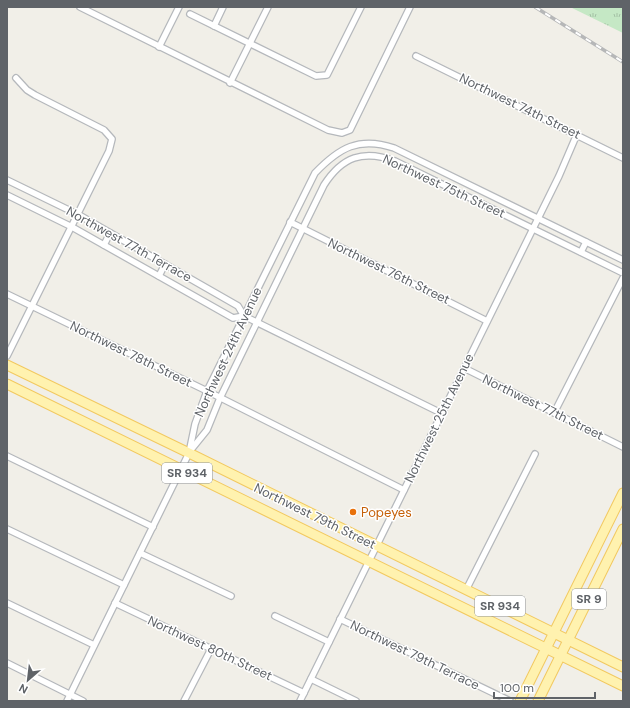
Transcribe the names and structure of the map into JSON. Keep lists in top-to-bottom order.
{
  "streets": {
    "main road": ["SR 934", "Northwest 79th Street", "SR 9"],
    "street": [
      "Northwest 74th Street",
      "Northwest 75th Street",
      "Northwest 77th Terrace",
      "Northwest 76th Street",
      "Northwest 24th Avenue",
      "Northwest 78th Street",
      "Northwest 77th Street",
      "Northwest 25th Avenue",
      "Northwest 80th Street",
      "Northwest 79th Terrace"
    ]
  },
  "crossings": [
    ["Northwest 74th Street", "Northwest 25th Avenue"],
    ["Northwest 75th Street", "Northwest 77th Terrace"],
    ["Northwest 75th Street", "Northwest 76th Street"],
    ["Northwest 75th Street", "Northwest 24th Avenue"],
    ["Northwest 75th Street", "Northwest 78th Street"],
    ["Northwest 75th Street", "Northwest 25th Avenue"],
    ["Northwest 75th Street", "Northwest 79th Street"],
    ["Northwest 77th Terrace", "Northwest 24th Avenue"],
    ["Northwest 77th Terrace", "Northwest 25th Avenue"],
    ["Northwest 76th Street", "Northwest 24th Avenue"],
    ["Northwest 76th Street", "Northwest 25th Avenue"],
    ["Northwest 24th Avenue", "Northwest 78th Street"],
    ["Northwest 24th Avenue", "Northwest 79th Street"],
    ["Northwest 24th Avenue", "Northwest 80th Street"],
    ["Northwest 78th Street", "Northwest 25th Avenue"],
    ["Northwest 77th Street", "Northwest 25th Avenue"],
    ["Northwest 25th Avenue", "Northwest 79th Street"],
    ["Northwest 25th Avenue", "Northwest 80th Street"],
    ["Northwest 25th Avenue", "Northwest 79th Terrace"],
    ["Northwest 79th Street", "SR 9"]
  ],
  "places": ["Popeyes"],
  "scale_bar": "100 m",
  "north": "bottom left"
}
